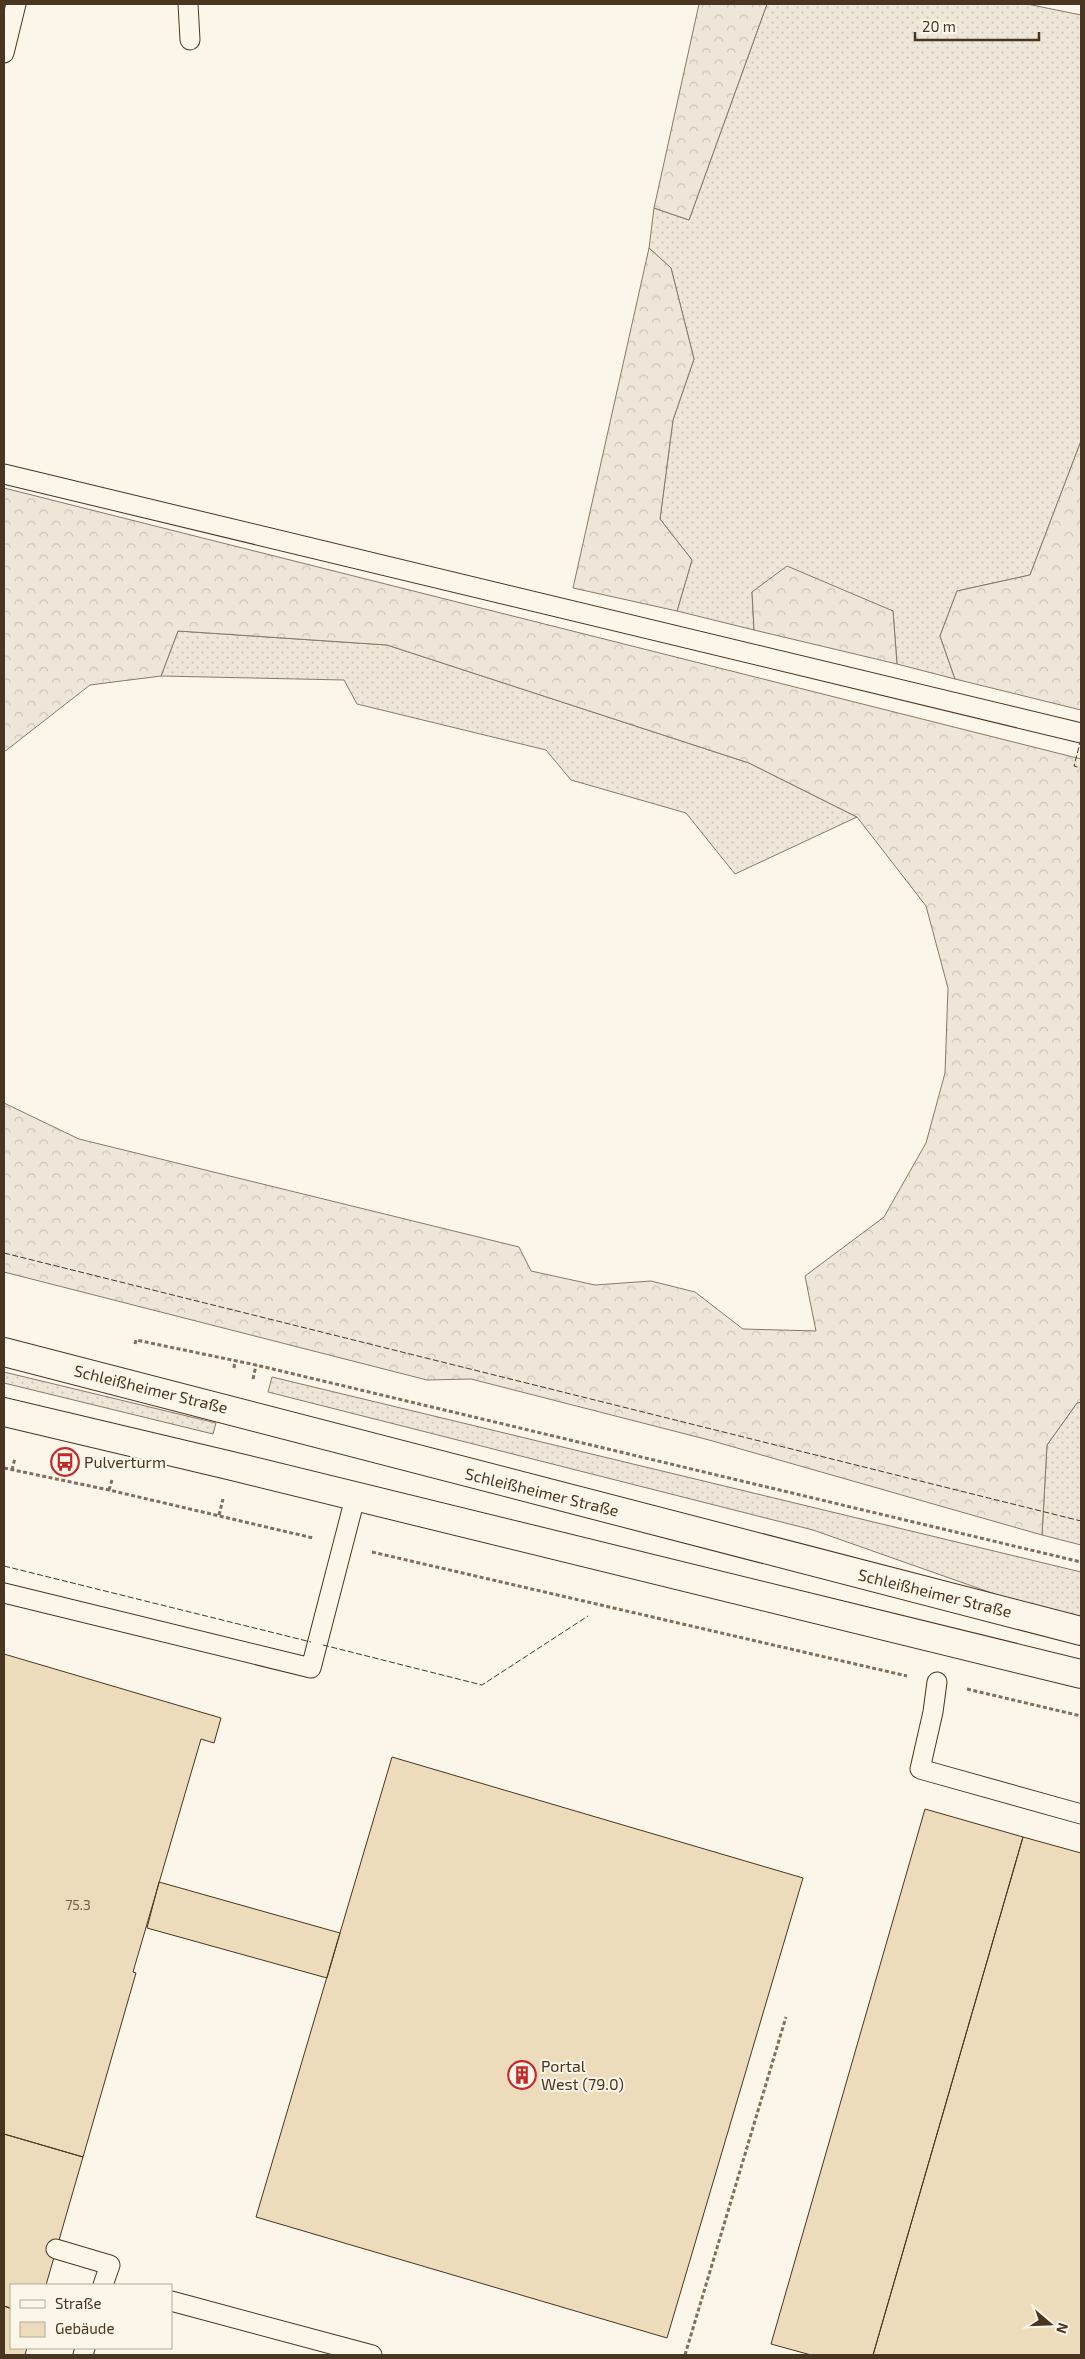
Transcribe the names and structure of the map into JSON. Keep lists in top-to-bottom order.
{
  "streets": {
    "main road": ["Schleißheimer Straße"]
  },
  "places": {
    "bus stop": ["Pulverturm"],
    "building": ["Portal West (79.0)"]
  },
  "house_numbers": ["75.3"],
  "legend": ["Straße", "Gebäude"],
  "scale_bar": "20 m",
  "north": "right"
}
